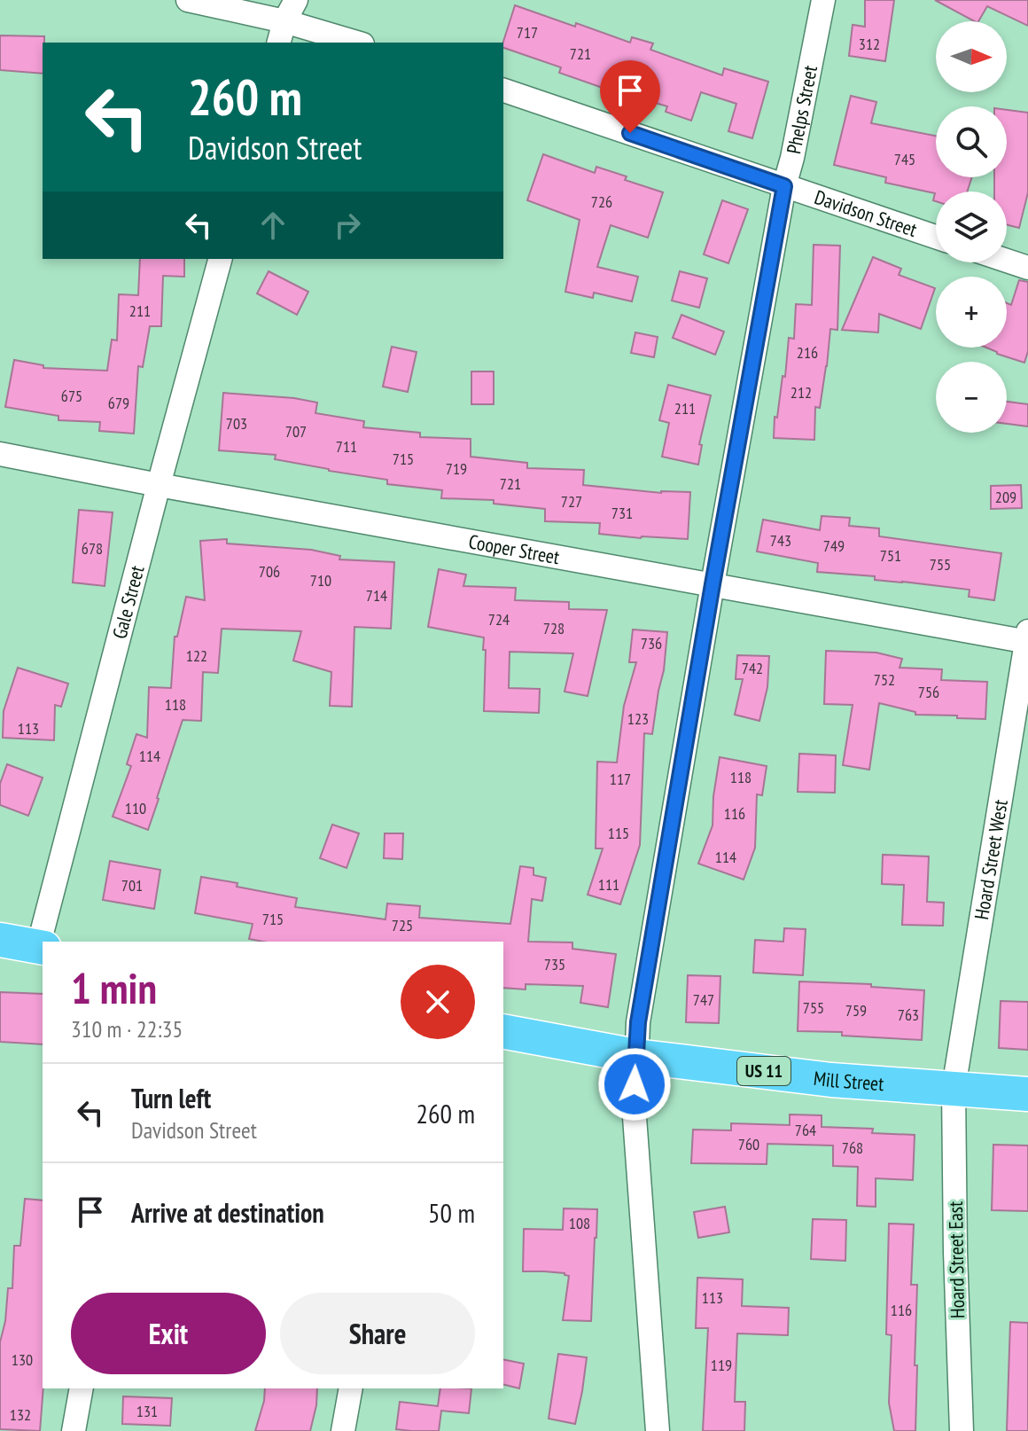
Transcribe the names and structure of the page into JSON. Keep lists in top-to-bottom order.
{
  "streets": {
    "highway": ["US 11", "Mill Street"],
    "street": [
      "Phelps Street",
      "Davidson Street",
      "Cooper Street",
      "Gale Street",
      "Hoard Street West",
      "Hoard Street East"
    ]
  },
  "crossings": [
    ["Phelps Street", "Davidson Street"],
    ["Phelps Street", "Cooper Street"],
    ["Phelps Street", "Mill Street"],
    ["Cooper Street", "Gale Street"],
    ["Cooper Street", "Hoard Street West"],
    ["Hoard Street West", "Mill Street"],
    ["Hoard Street West", "Hoard Street East"],
    ["Mill Street", "Hoard Street East"]
  ],
  "house_numbers": [
    "717",
    "312",
    "721",
    "745",
    "726",
    "211",
    "216",
    "212",
    "675",
    "679",
    "211",
    "703",
    "707",
    "711",
    "715",
    "719",
    "721",
    "209",
    "727",
    "731",
    "743",
    "749",
    "678",
    "751",
    "755",
    "706",
    "710",
    "714",
    "724",
    "728",
    "736",
    "122",
    "742",
    "752",
    "756",
    "118",
    "123",
    "113",
    "114",
    "118",
    "117",
    "110",
    "116",
    "115",
    "114",
    "111",
    "701",
    "715",
    "725",
    "735",
    "747",
    "755",
    "759",
    "763",
    "764",
    "760",
    "768",
    "108",
    "113",
    "116",
    "130",
    "119",
    "131",
    "132"
  ],
  "north": "right",
  "page": {
    "map_buttons": ["+", "−"],
    "turn": ["260 m", "Davidson Street"],
    "heading": ["1 min", "310 m · 22:35"],
    "list": [
      {
        "name": "Turn left",
        "note": "Davidson Street",
        "value": "260 m"
      },
      {
        "name": "Arrive at destination",
        "value": "50 m"
      }
    ],
    "buttons": ["Exit", "Share"]
  }
}
